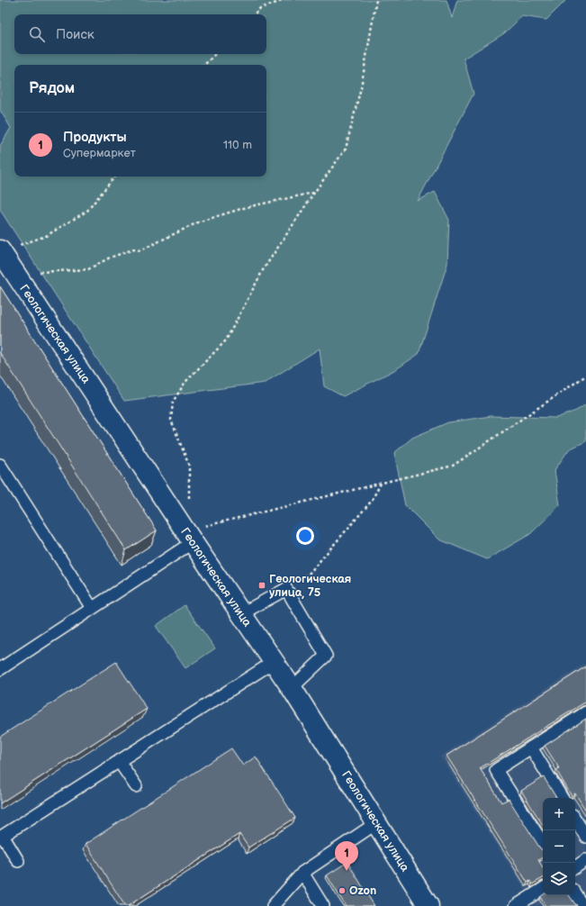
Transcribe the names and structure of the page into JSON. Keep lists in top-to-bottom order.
{
  "streets": {
    "street": ["Геологическая улица"]
  },
  "places": {
    "transit": ["Геологическая улица, 75"],
    "other": ["Ozon"]
  },
  "page": {
    "search": "Поиск",
    "heading": "Рядом",
    "list": [
      {
        "mark": "1",
        "name": "Продукты",
        "note": "Супермаркет",
        "value": "110 m"
      }
    ],
    "map_buttons": ["+", "−"],
    "pins": "1"
  }
}
